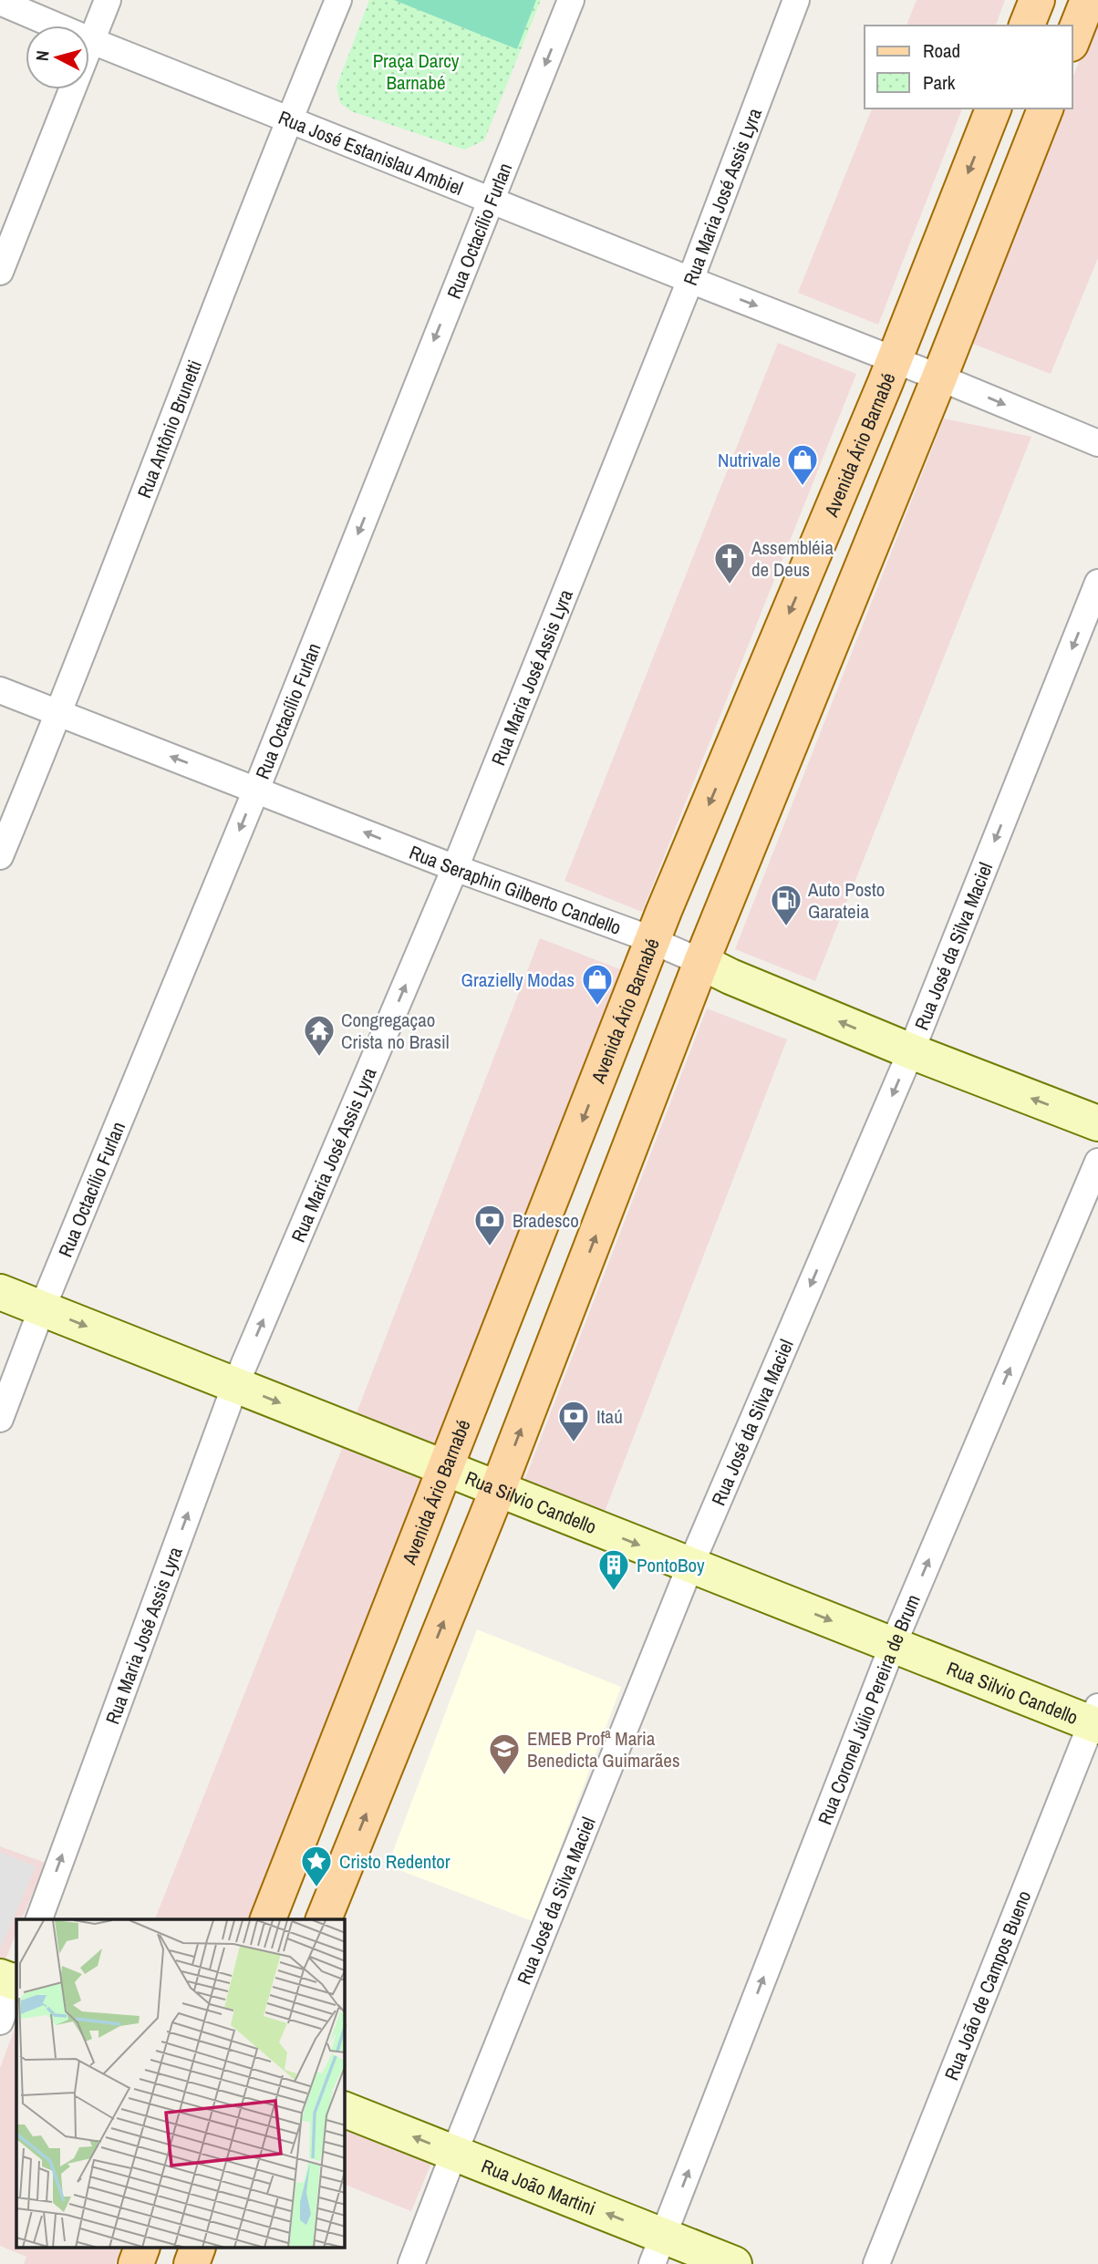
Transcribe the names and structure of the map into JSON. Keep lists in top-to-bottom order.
{
  "streets": {
    "main road": ["Avenida Ário Barnabé"],
    "street": [
      "Rua José Estanislau Ambiel",
      "Rua Maria José Assis Lyra",
      "Rua Octacílio Furlan",
      "Rua Antônio Brunetti",
      "Rua Seraphin Gilberto Candello",
      "Rua José da Silva Maciel",
      "Rua Silvio Candello",
      "Rua Coronel Júlio Pereira de Brum",
      "Rua João de Campos Bueno",
      "Rua João Martini"
    ]
  },
  "crossings": [
    ["Rua José Estanislau Ambiel", "Rua Maria José Assis Lyra"],
    ["Rua José Estanislau Ambiel", "Rua Octacílio Furlan"],
    ["Rua José Estanislau Ambiel", "Rua Antônio Brunetti"],
    ["Rua José Estanislau Ambiel", "Avenida Ário Barnabé"],
    ["Rua Maria José Assis Lyra", "Rua Seraphin Gilberto Candello"],
    ["Rua Maria José Assis Lyra", "Rua Silvio Candello"],
    ["Rua Octacílio Furlan", "Rua Seraphin Gilberto Candello"],
    ["Rua Octacílio Furlan", "Rua Silvio Candello"],
    ["Rua Antônio Brunetti", "Rua Seraphin Gilberto Candello"],
    ["Avenida Ário Barnabé", "Rua Seraphin Gilberto Candello"],
    ["Avenida Ário Barnabé", "Rua Silvio Candello"],
    ["Rua Seraphin Gilberto Candello", "Rua José da Silva Maciel"],
    ["Rua José da Silva Maciel", "Rua Silvio Candello"],
    ["Rua José da Silva Maciel", "Rua João Martini"],
    ["Rua Silvio Candello", "Rua Coronel Júlio Pereira de Brum"],
    ["Rua Silvio Candello", "Rua João de Campos Bueno"],
    ["Rua Coronel Júlio Pereira de Brum", "Rua João Martini"]
  ],
  "one_way": [
    "Rua Maria José Assis Lyra",
    "Rua Octacílio Furlan",
    "Rua Seraphin Gilberto Candello",
    "Rua José da Silva Maciel",
    "Rua Silvio Candello",
    "Rua Coronel Júlio Pereira de Brum",
    "Rua João Martini"
  ],
  "parks": ["Praça Darcy Barnabé"],
  "places": {
    "shop": ["Nutrivale", "Grazielly Modas"],
    "church": ["Assembléia de Deus"],
    "fuel station": ["Auto Posto Garateia"],
    "temple": ["Congregaçao Crista no Brasil"],
    "bank": ["Bradesco", "Itaú"],
    "building": ["PontoBoy"],
    "school or university": ["EMEB Profª Maria Benedicta Guimarães"],
    "place": ["Cristo Redentor"]
  },
  "legend": ["Road", "Park"],
  "north": "left"
}
